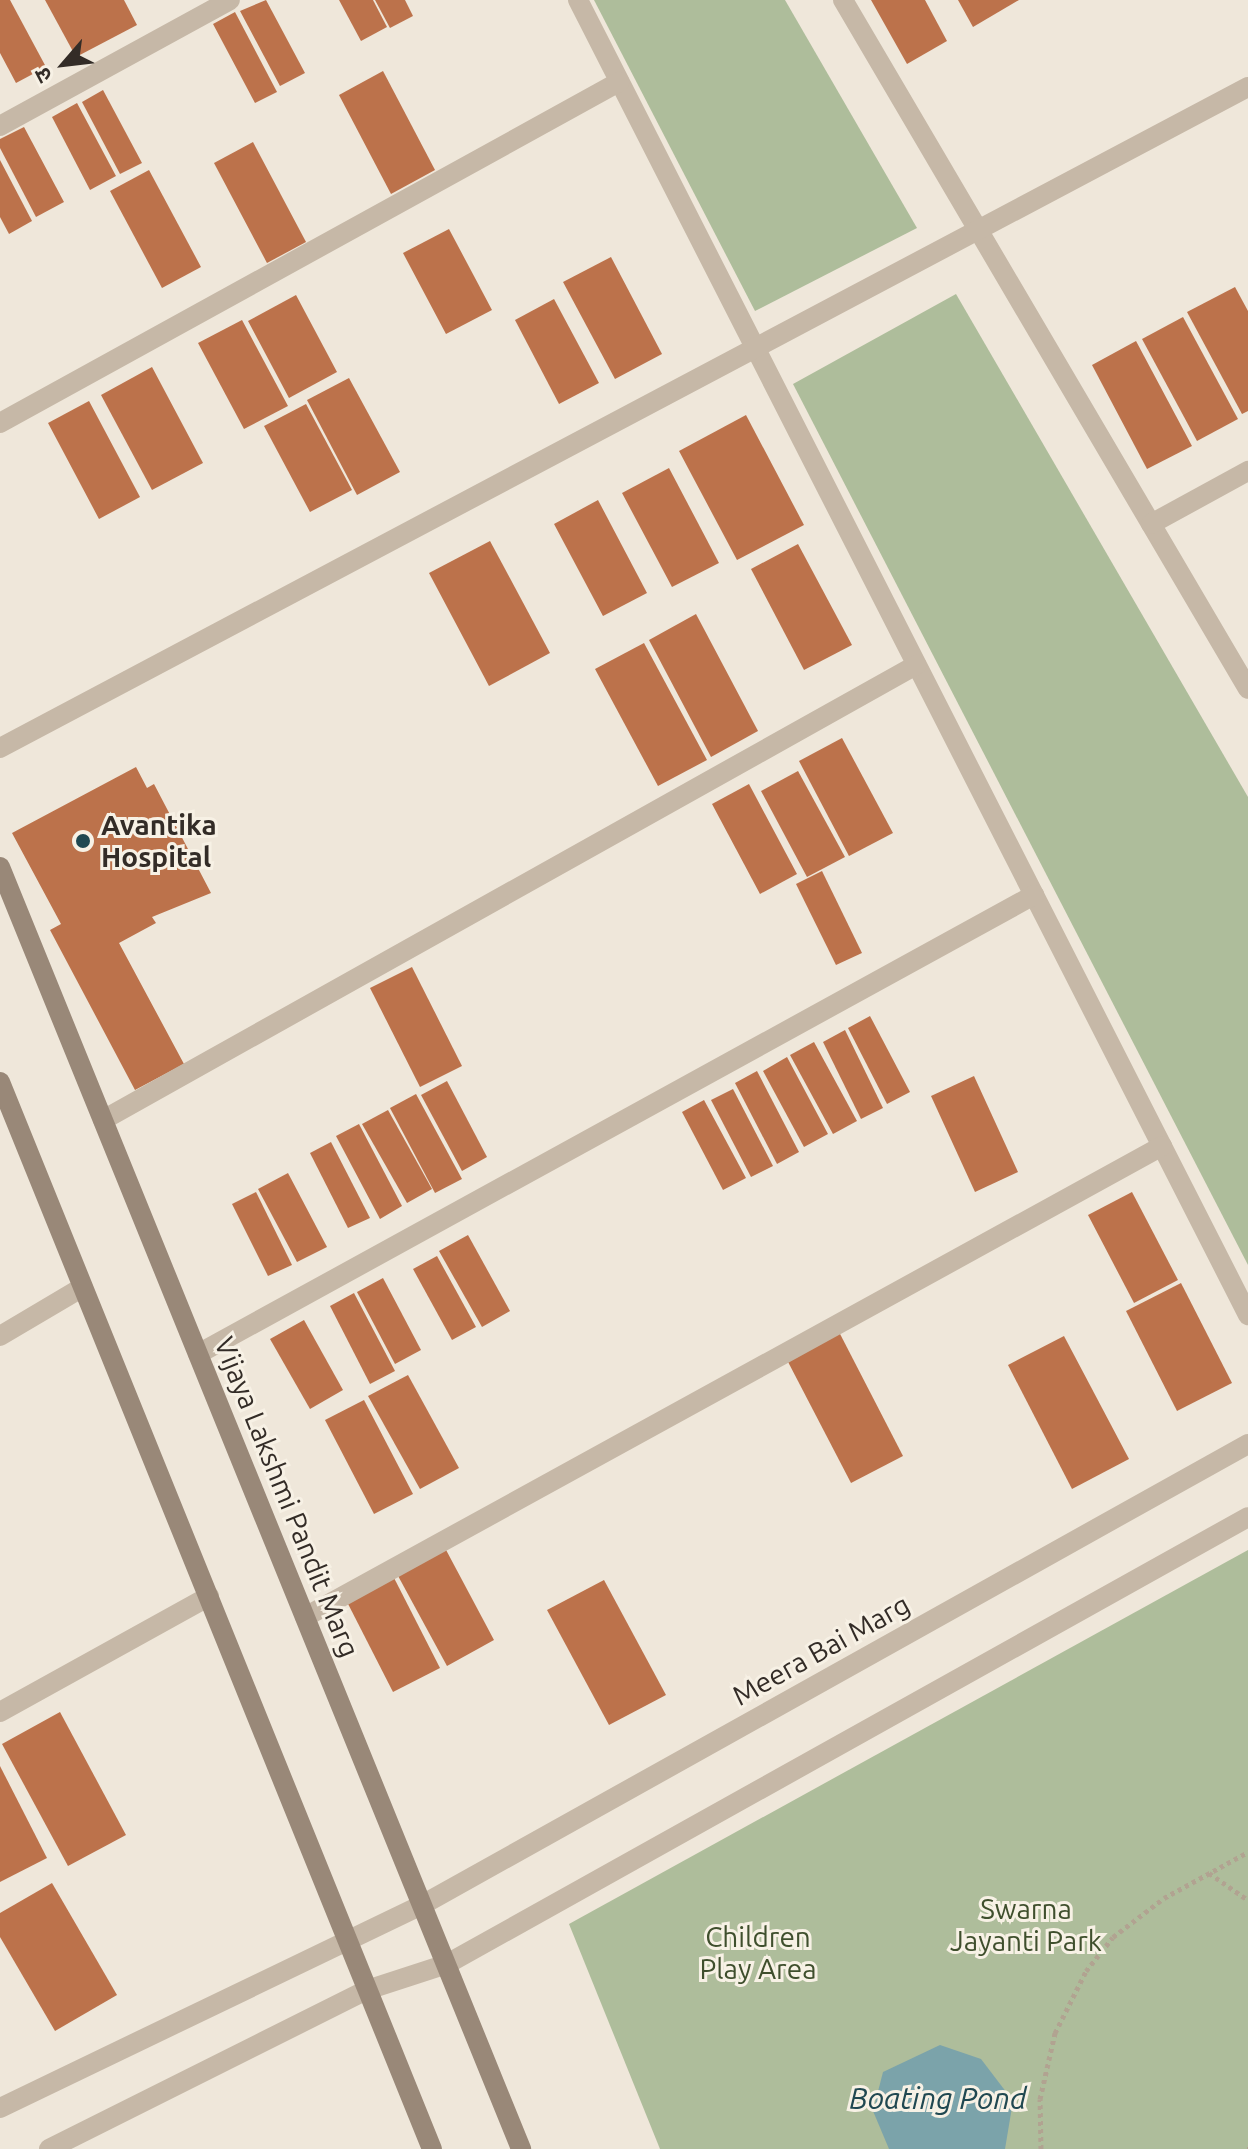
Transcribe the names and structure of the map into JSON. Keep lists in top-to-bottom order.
{
  "streets": {
    "street": ["Vijaya Lakshmi Pandit Marg", "Meera Bai Marg"]
  },
  "crossings": [
    ["Vijaya Lakshmi Pandit Marg", "Meera Bai Marg"]
  ],
  "water": ["Boating Pond"],
  "parks": ["Swarna Jayanti Park", "Children Play Area"],
  "places": ["Avantika Hospital"],
  "north": "bottom left"
}
